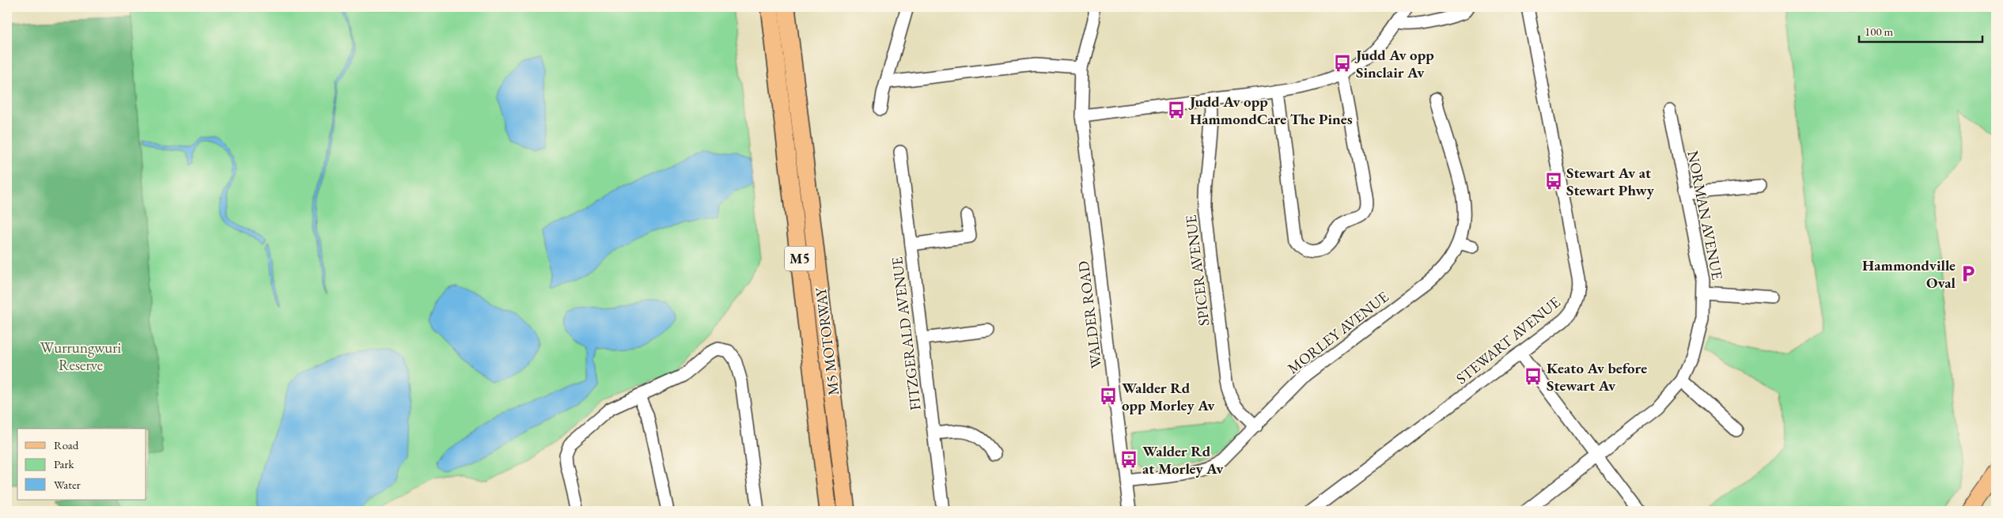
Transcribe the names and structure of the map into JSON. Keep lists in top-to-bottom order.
{
  "streets": {
    "highway": ["M5", "M5 MOTORWAY"],
    "street": [
      "NORMAN AVENUE",
      "SPICER AVENUE",
      "WALDER ROAD",
      "MORLEY AVENUE",
      "FITZGERALD AVENUE",
      "STEWART AVENUE"
    ]
  },
  "crossings": [
    ["SPICER AVENUE", "MORLEY AVENUE"],
    ["WALDER ROAD", "MORLEY AVENUE"]
  ],
  "parks": ["Wurrungwuri Reserve"],
  "places": {
    "bus stop": [
      "Judd Av opp Sinclair Av",
      "Judd Av opp HammondCare The Pines",
      "Stewart Av at Stewart Phwy",
      "Keato Av before Stewart Av",
      "Walder Rd opp Morley Av",
      "Walder Rd at Morley Av"
    ],
    "parking": ["Hammondville Oval"]
  },
  "legend": ["Road", "Park", "Water"],
  "scale_bar": "100 m"
}
